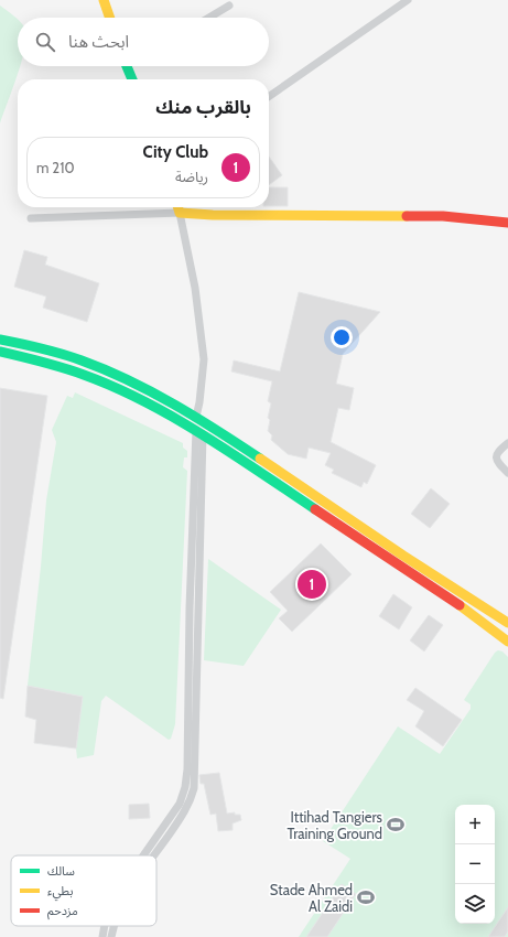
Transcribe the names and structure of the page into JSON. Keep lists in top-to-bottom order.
{
  "places": {
    "sports": ["Ittihad Tangiers Training Ground", "Stade Ahmed Al Zaidi"]
  },
  "legend": ["سالك", "بطيء", "مزدحم"],
  "page": {
    "search": "ابحث هنا",
    "heading": "بالقرب منك",
    "list": [
      {
        "mark": "1",
        "name": "City Club",
        "note": "رياضة",
        "value": "210 m"
      }
    ],
    "pins": "1",
    "map_buttons": ["+", "−"]
  }
}
